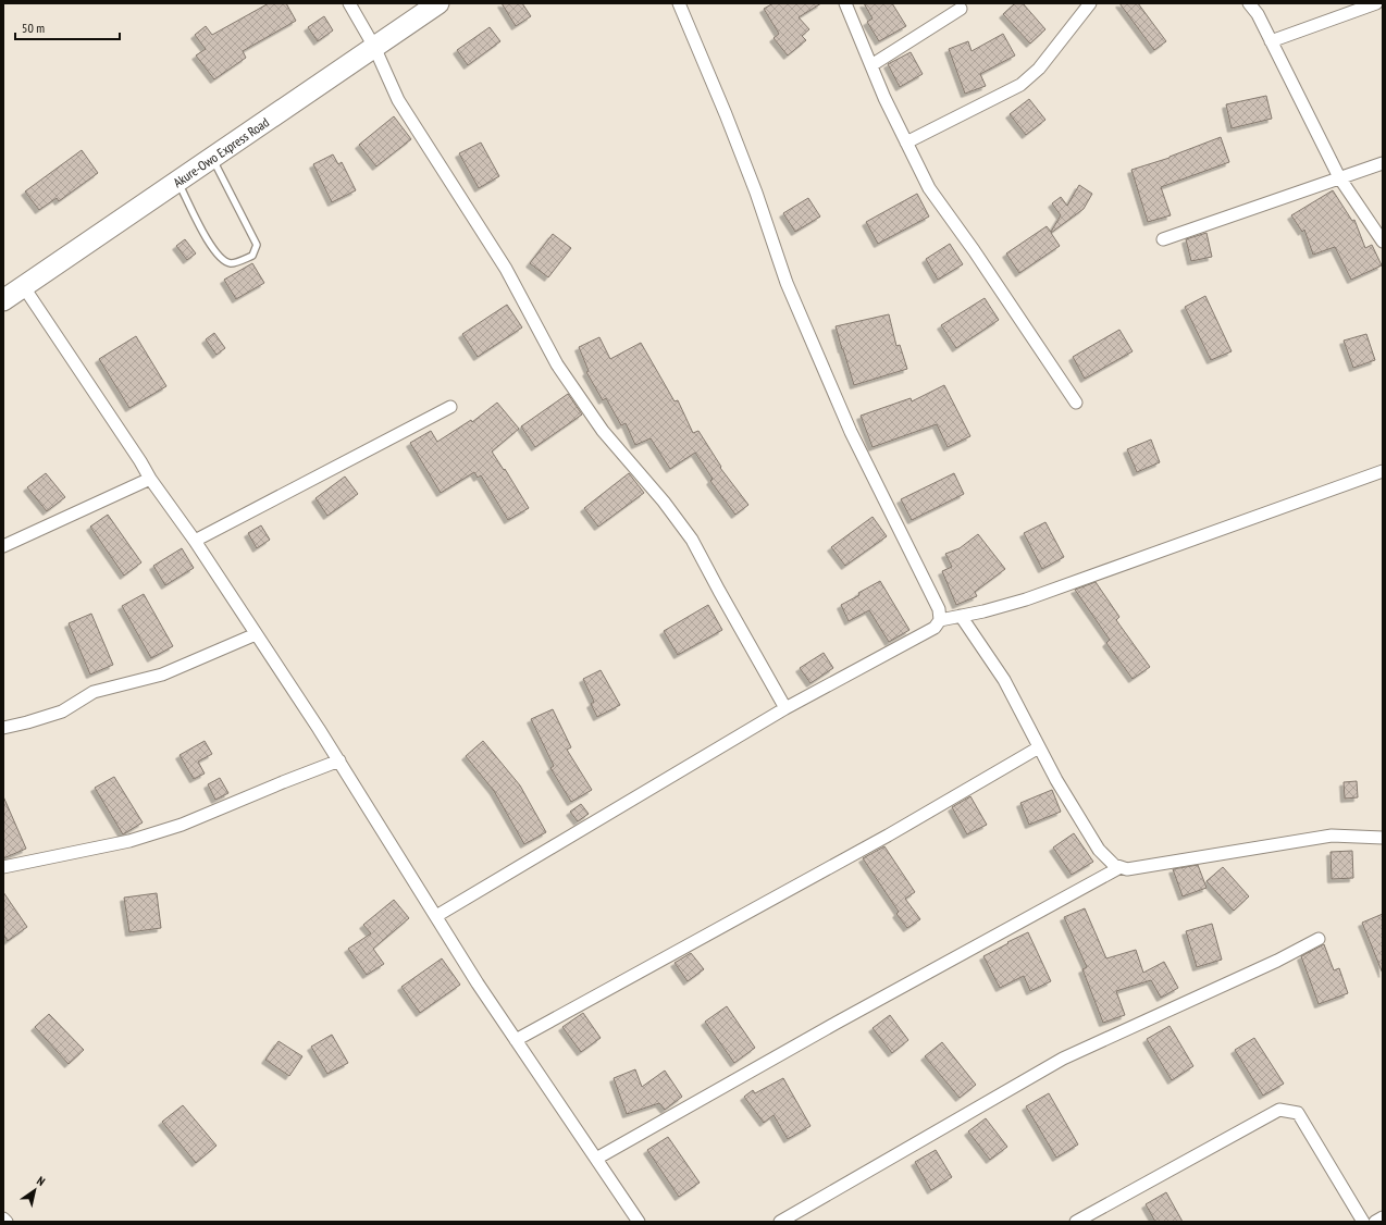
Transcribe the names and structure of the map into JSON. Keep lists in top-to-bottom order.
{
  "streets": {
    "highway": ["Akure-Owo Express Road"]
  },
  "scale_bar": "50 m",
  "north": "top right"
}
